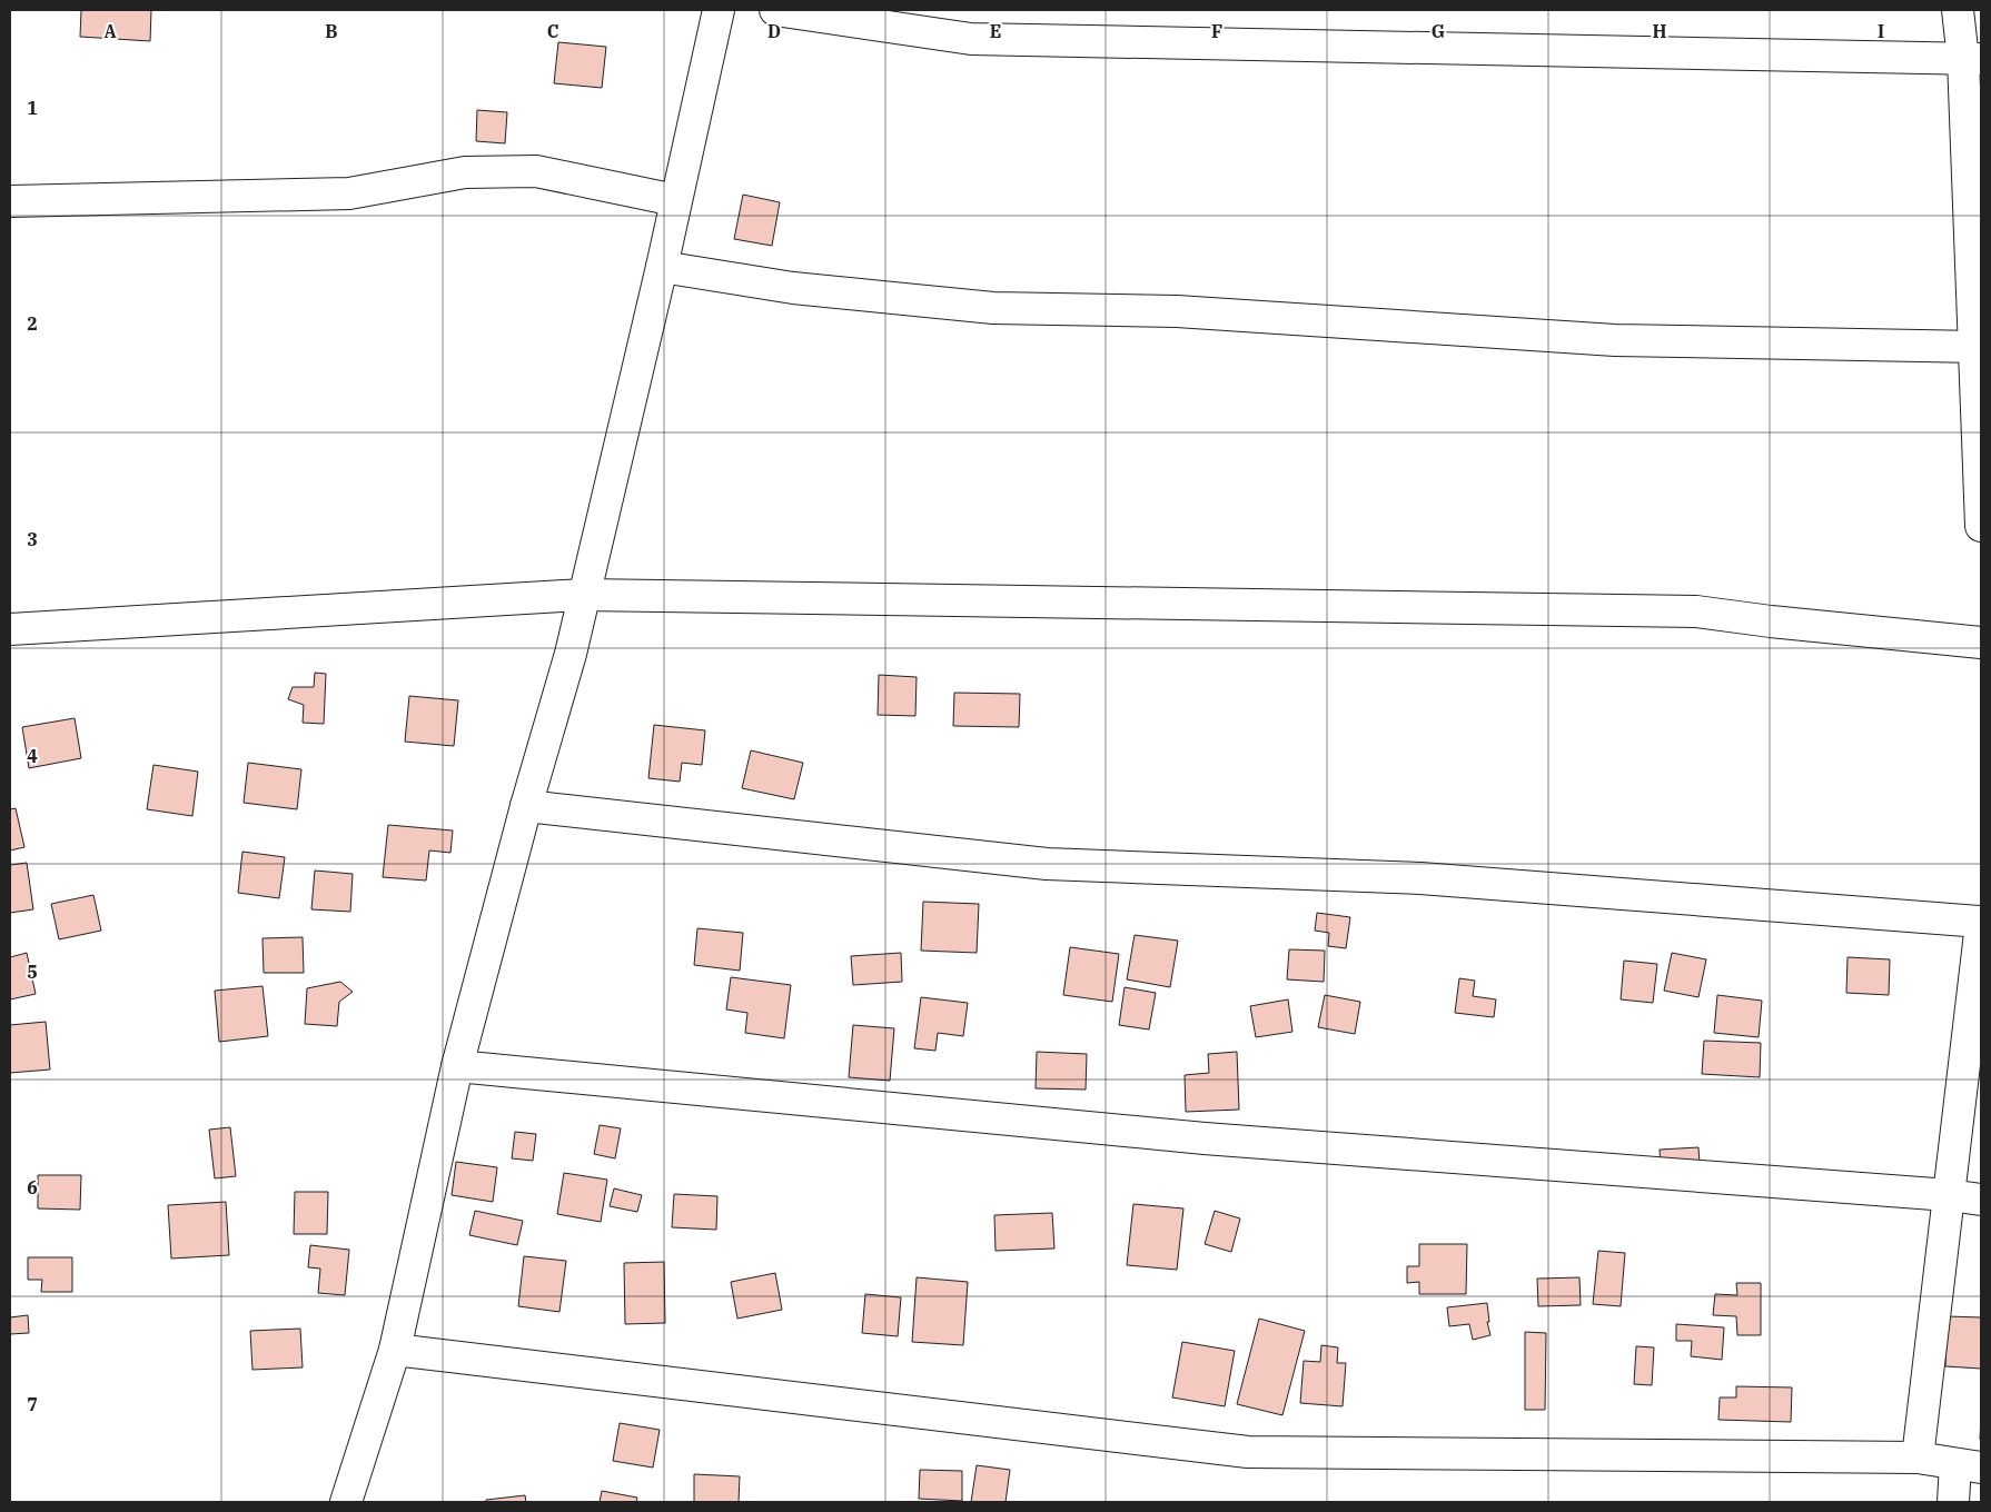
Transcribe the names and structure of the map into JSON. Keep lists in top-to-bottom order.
{
  "grid": {
    "columns": [
      "A",
      "B",
      "C",
      "D",
      "E",
      "F",
      "G",
      "H",
      "I"
    ],
    "rows": [
      "1",
      "2",
      "3",
      "4",
      "5",
      "6",
      "7"
    ]
  }
}
